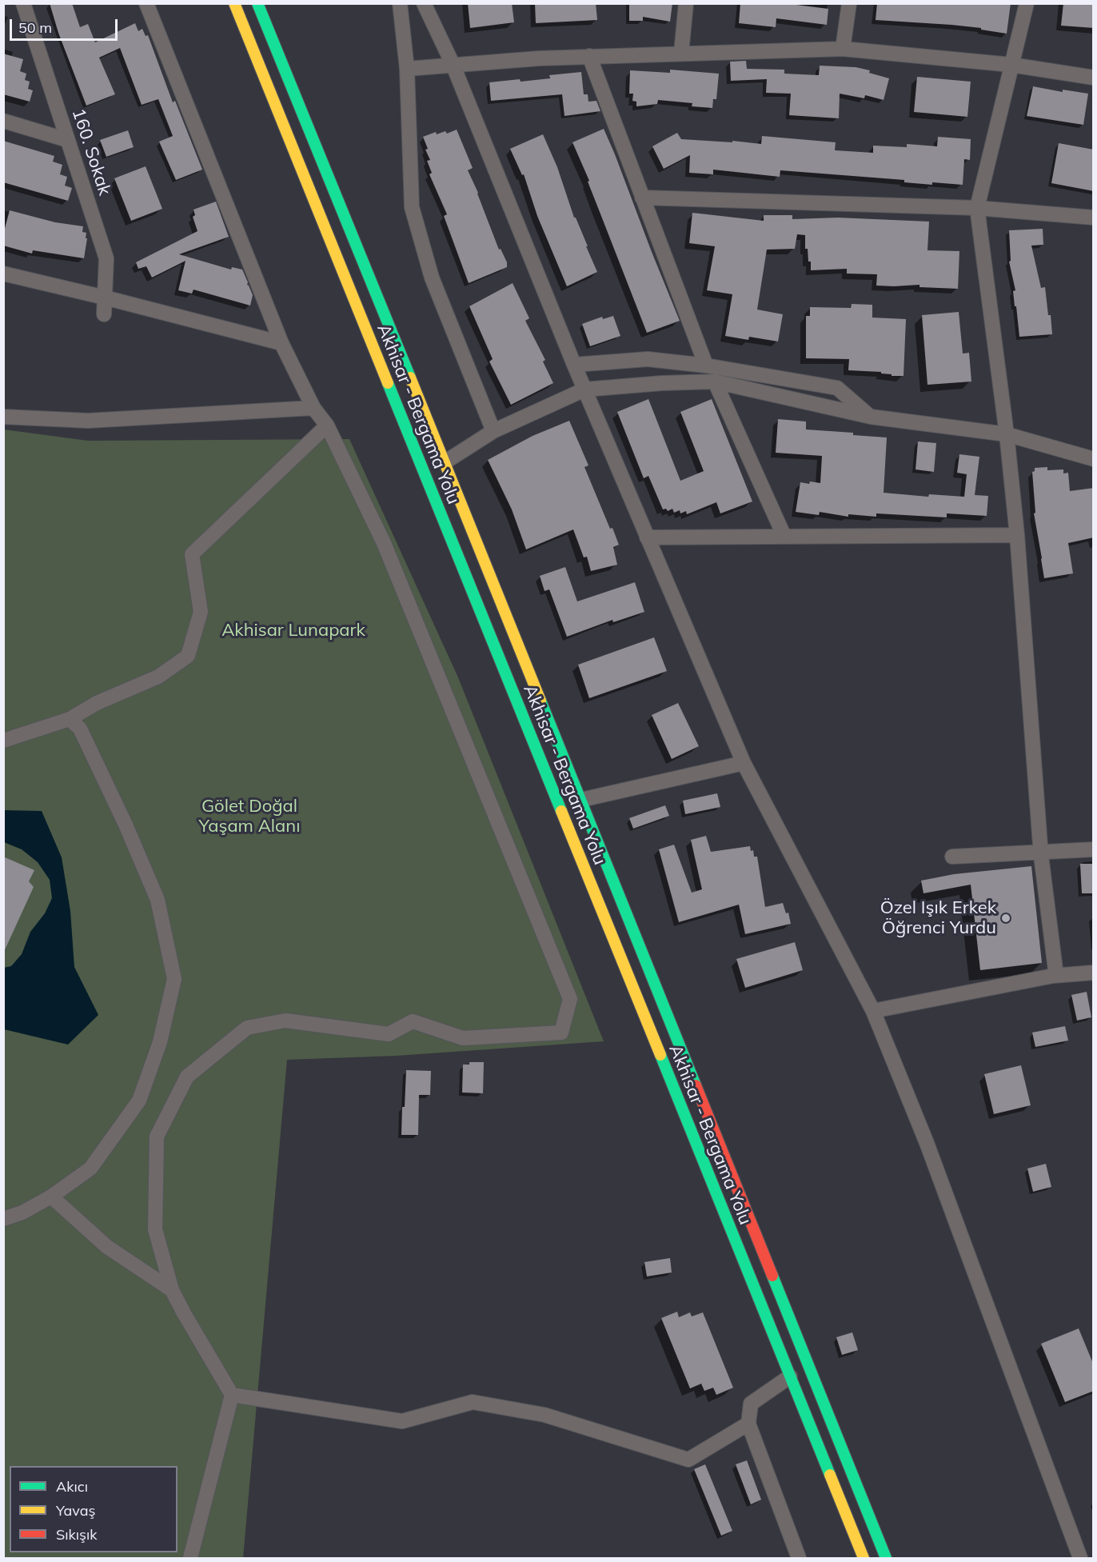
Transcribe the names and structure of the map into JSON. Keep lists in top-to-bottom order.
{
  "streets": {
    "main road": ["Akhisar - Bergama Yolu"],
    "street": ["160. Sokak"]
  },
  "parks": ["Akhisar Lunapark", "Gölet Doğal Yaşam Alanı"],
  "places": ["Özel Işık Erkek Öğrenci Yurdu"],
  "legend": ["Akıcı", "Yavaş", "Sıkışık"],
  "scale_bar": "50 m"
}
